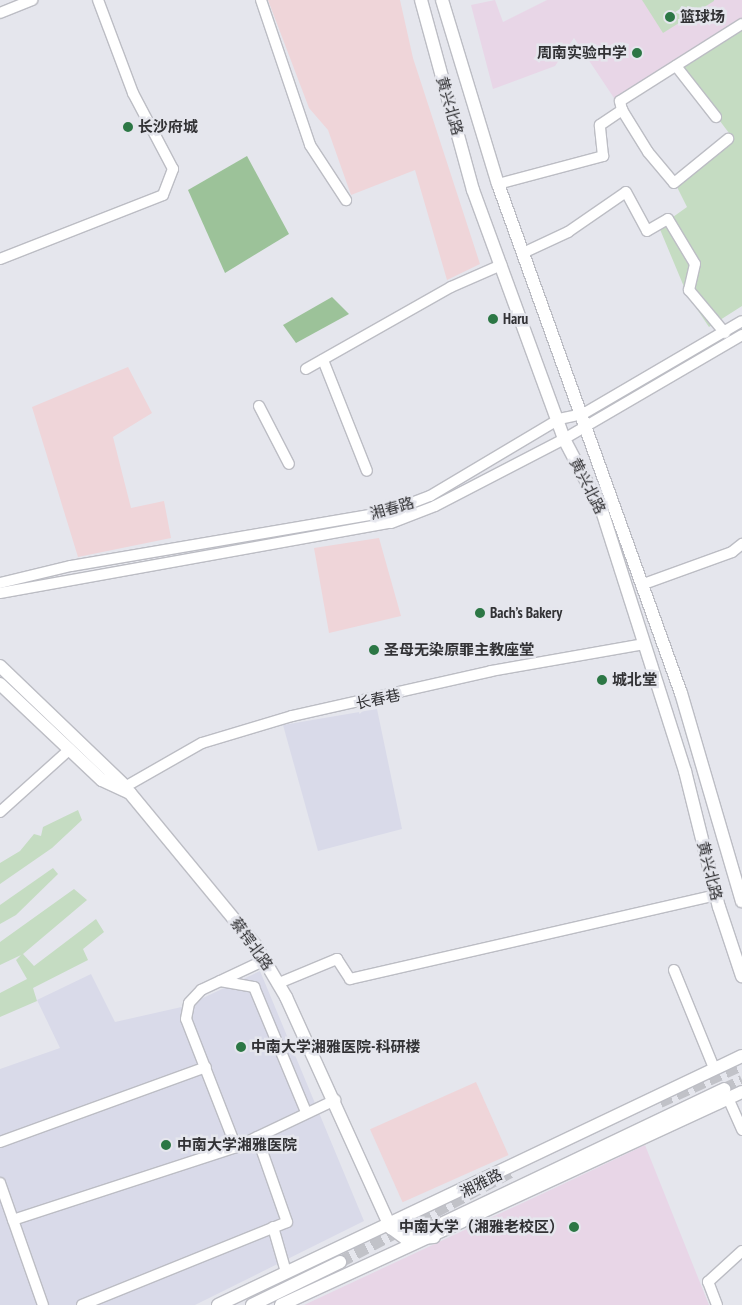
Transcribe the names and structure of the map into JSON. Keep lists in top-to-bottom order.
{
  "streets": {
    "main road": ["黄兴北路", "蔡锷北路", "湘雅路"],
    "street": ["湘春路", "长春巷"]
  },
  "crossings": [
    ["黄兴北路", "湘春路"],
    ["黄兴北路", "长春巷"],
    ["长春巷", "蔡锷北路"],
    ["蔡锷北路", "湘雅路"]
  ],
  "places": [
    "篮球场",
    "周南实验中学",
    "长沙府城",
    "Haru",
    "Bach’s Bakery",
    "圣母无染原罪主教座堂",
    "城北堂",
    "中南大学湘雅医院-科研楼",
    "中南大学湘雅医院",
    "中南大学（湘雅老校区）"
  ]
}
